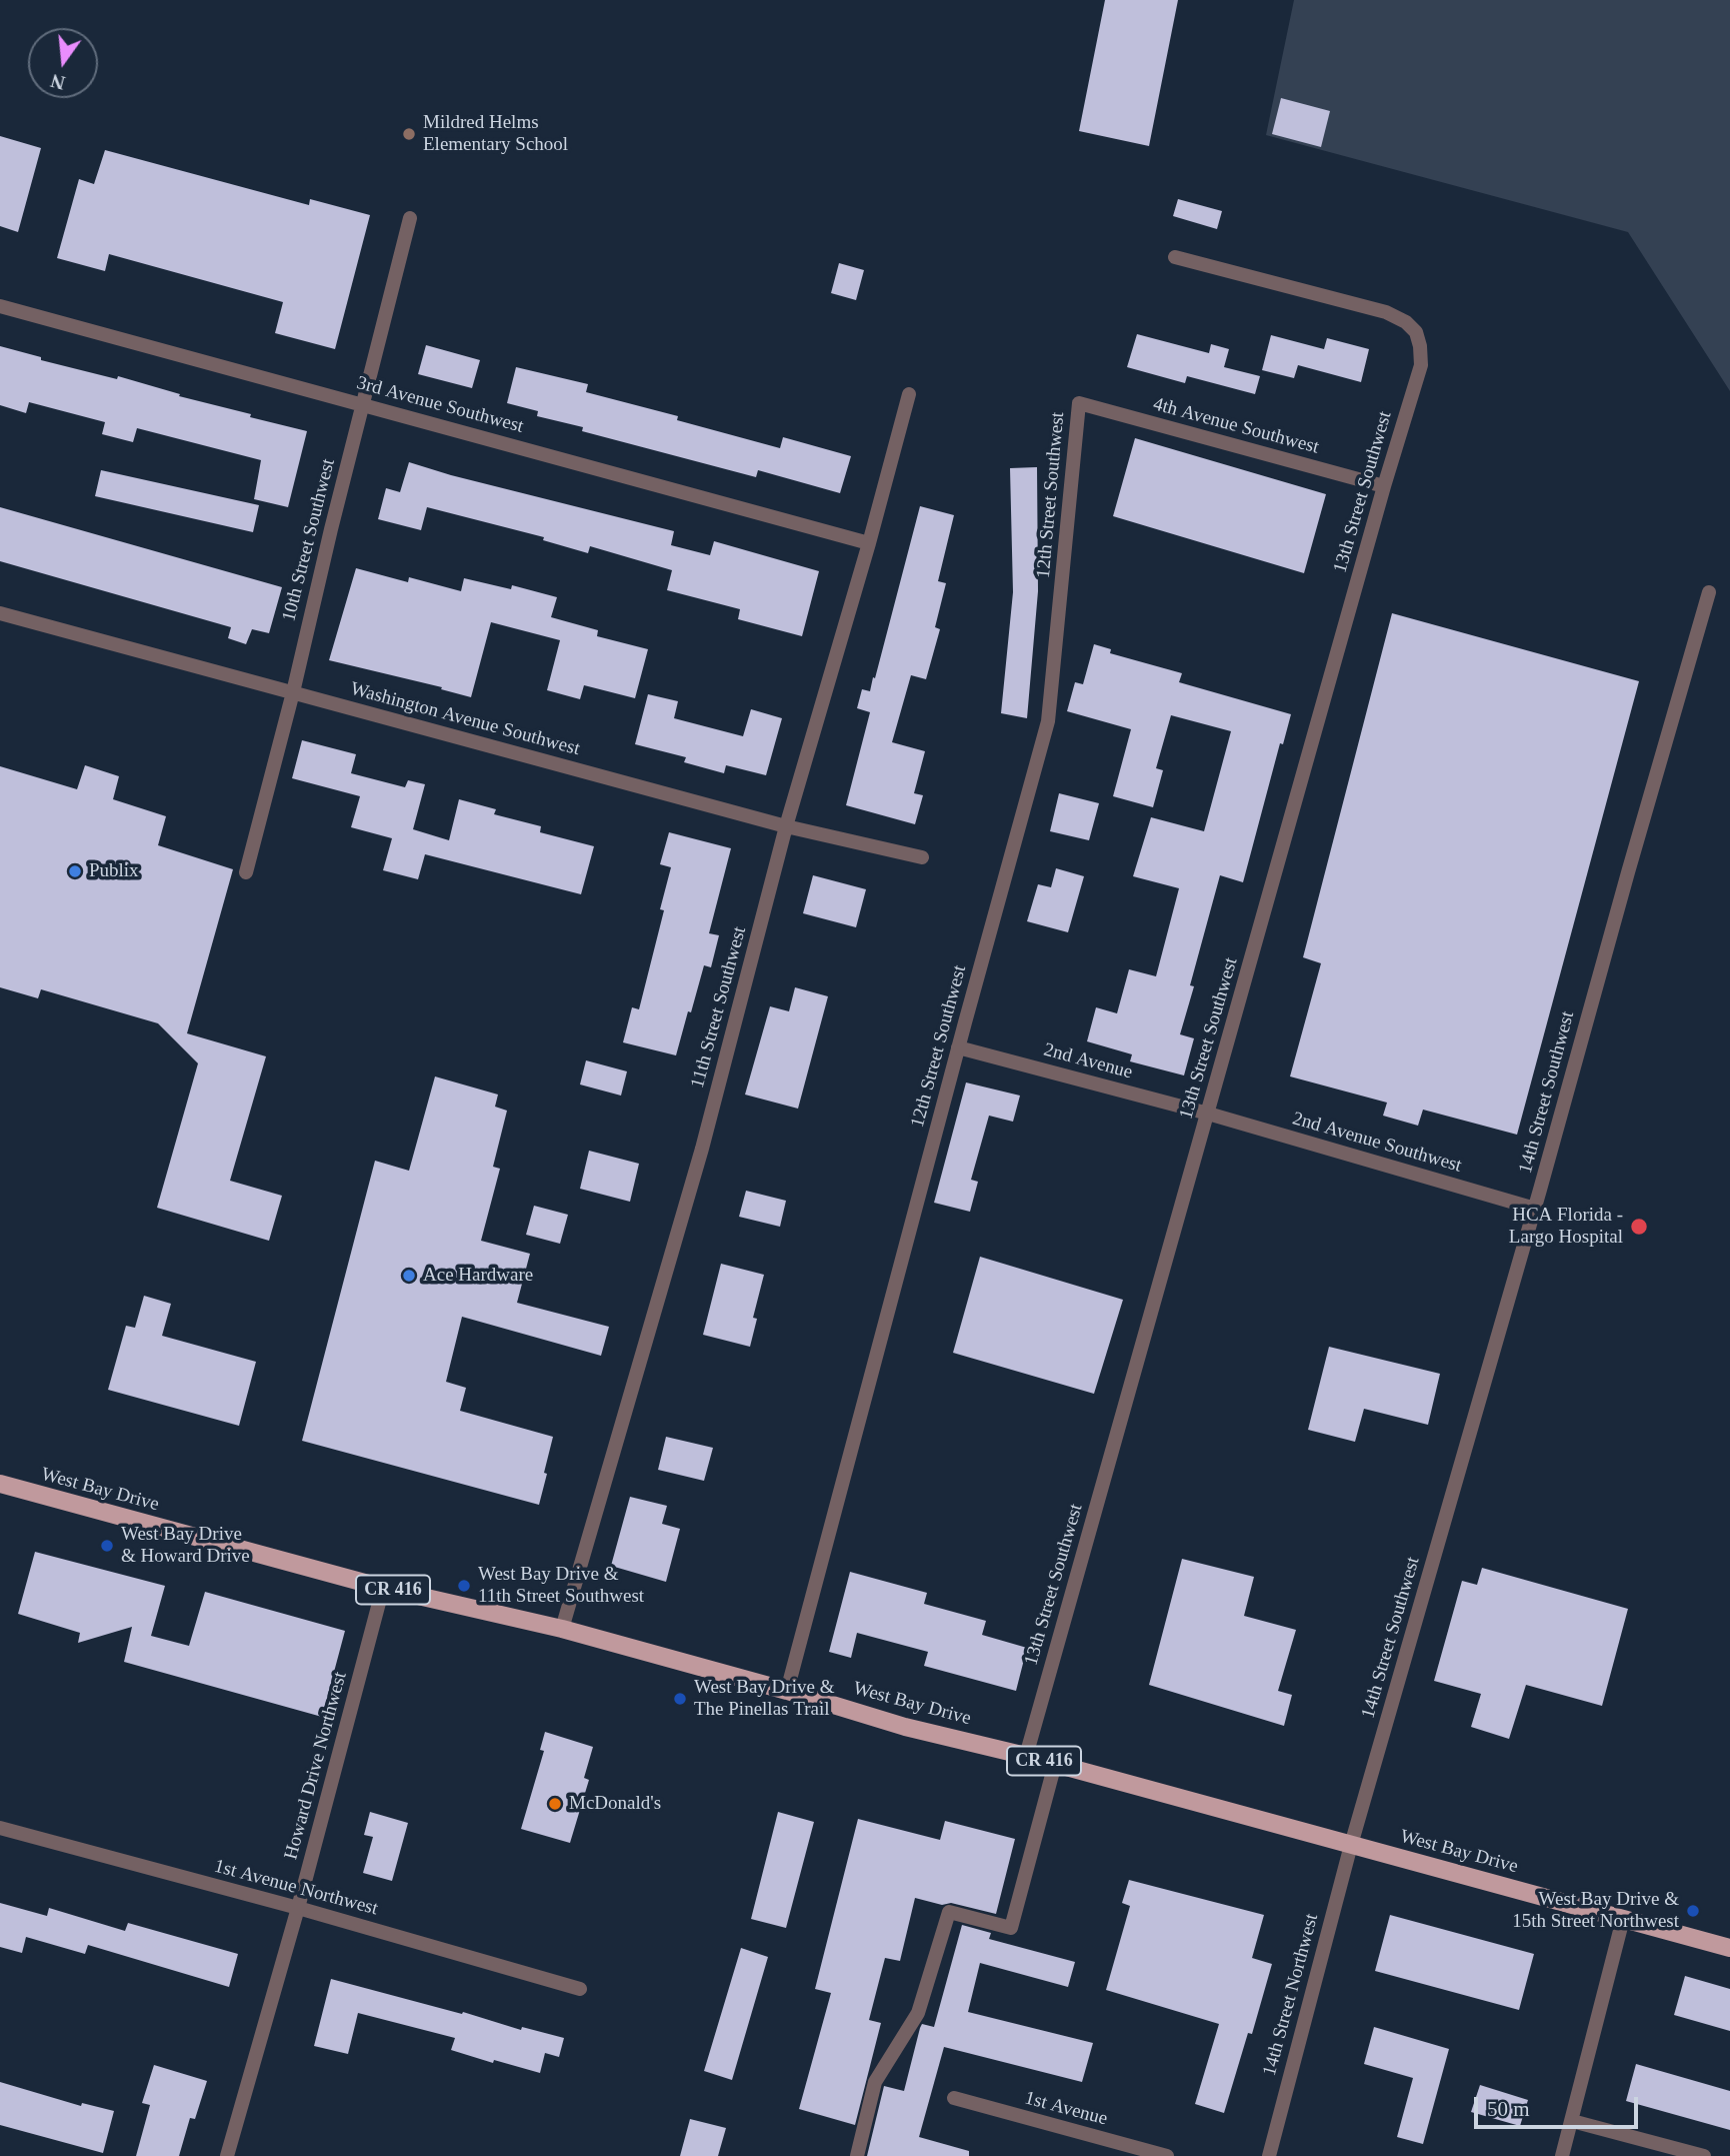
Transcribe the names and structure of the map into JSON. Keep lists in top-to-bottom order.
{
  "streets": {
    "main road": ["West Bay Drive", "CR 416"],
    "street": [
      "3rd Avenue Southwest",
      "4th Avenue Southwest",
      "13th Street Southwest",
      "12th Street Southwest",
      "10th Street Southwest",
      "Washington Avenue Southwest",
      "11th Street Southwest",
      "2nd Avenue",
      "14th Street Southwest",
      "2nd Avenue Southwest",
      "Howard Drive Northwest",
      "1st Avenue Northwest",
      "14th Street Northwest",
      "1st Avenue"
    ]
  },
  "crossings": [
    ["3rd Avenue Southwest", "10th Street Southwest"],
    ["3rd Avenue Southwest", "11th Street Southwest"],
    ["4th Avenue Southwest", "13th Street Southwest"],
    ["4th Avenue Southwest", "12th Street Southwest"],
    ["13th Street Southwest", "2nd Avenue"],
    ["13th Street Southwest", "2nd Avenue Southwest"],
    ["13th Street Southwest", "West Bay Drive"],
    ["12th Street Southwest", "2nd Avenue"],
    ["12th Street Southwest", "West Bay Drive"],
    ["10th Street Southwest", "Washington Avenue Southwest"],
    ["Washington Avenue Southwest", "11th Street Southwest"],
    ["11th Street Southwest", "West Bay Drive"],
    ["2nd Avenue", "2nd Avenue Southwest"],
    ["14th Street Southwest", "2nd Avenue Southwest"],
    ["14th Street Southwest", "West Bay Drive"],
    ["14th Street Southwest", "14th Street Northwest"],
    ["West Bay Drive", "Howard Drive Northwest"],
    ["West Bay Drive", "14th Street Northwest"],
    ["Howard Drive Northwest", "1st Avenue Northwest"]
  ],
  "places": [
    "Mildred Helms Elementary School",
    "Publix",
    "HCA Florida - Largo Hospital",
    "Ace Hardware",
    "West Bay Drive & Howard Drive",
    "West Bay Drive & 11th Street Southwest",
    "West Bay Drive & The Pinellas Trail",
    "McDonald's",
    "West Bay Drive & 15th Street Northwest"
  ],
  "scale_bar": "50 m",
  "north": "bottom"
}
